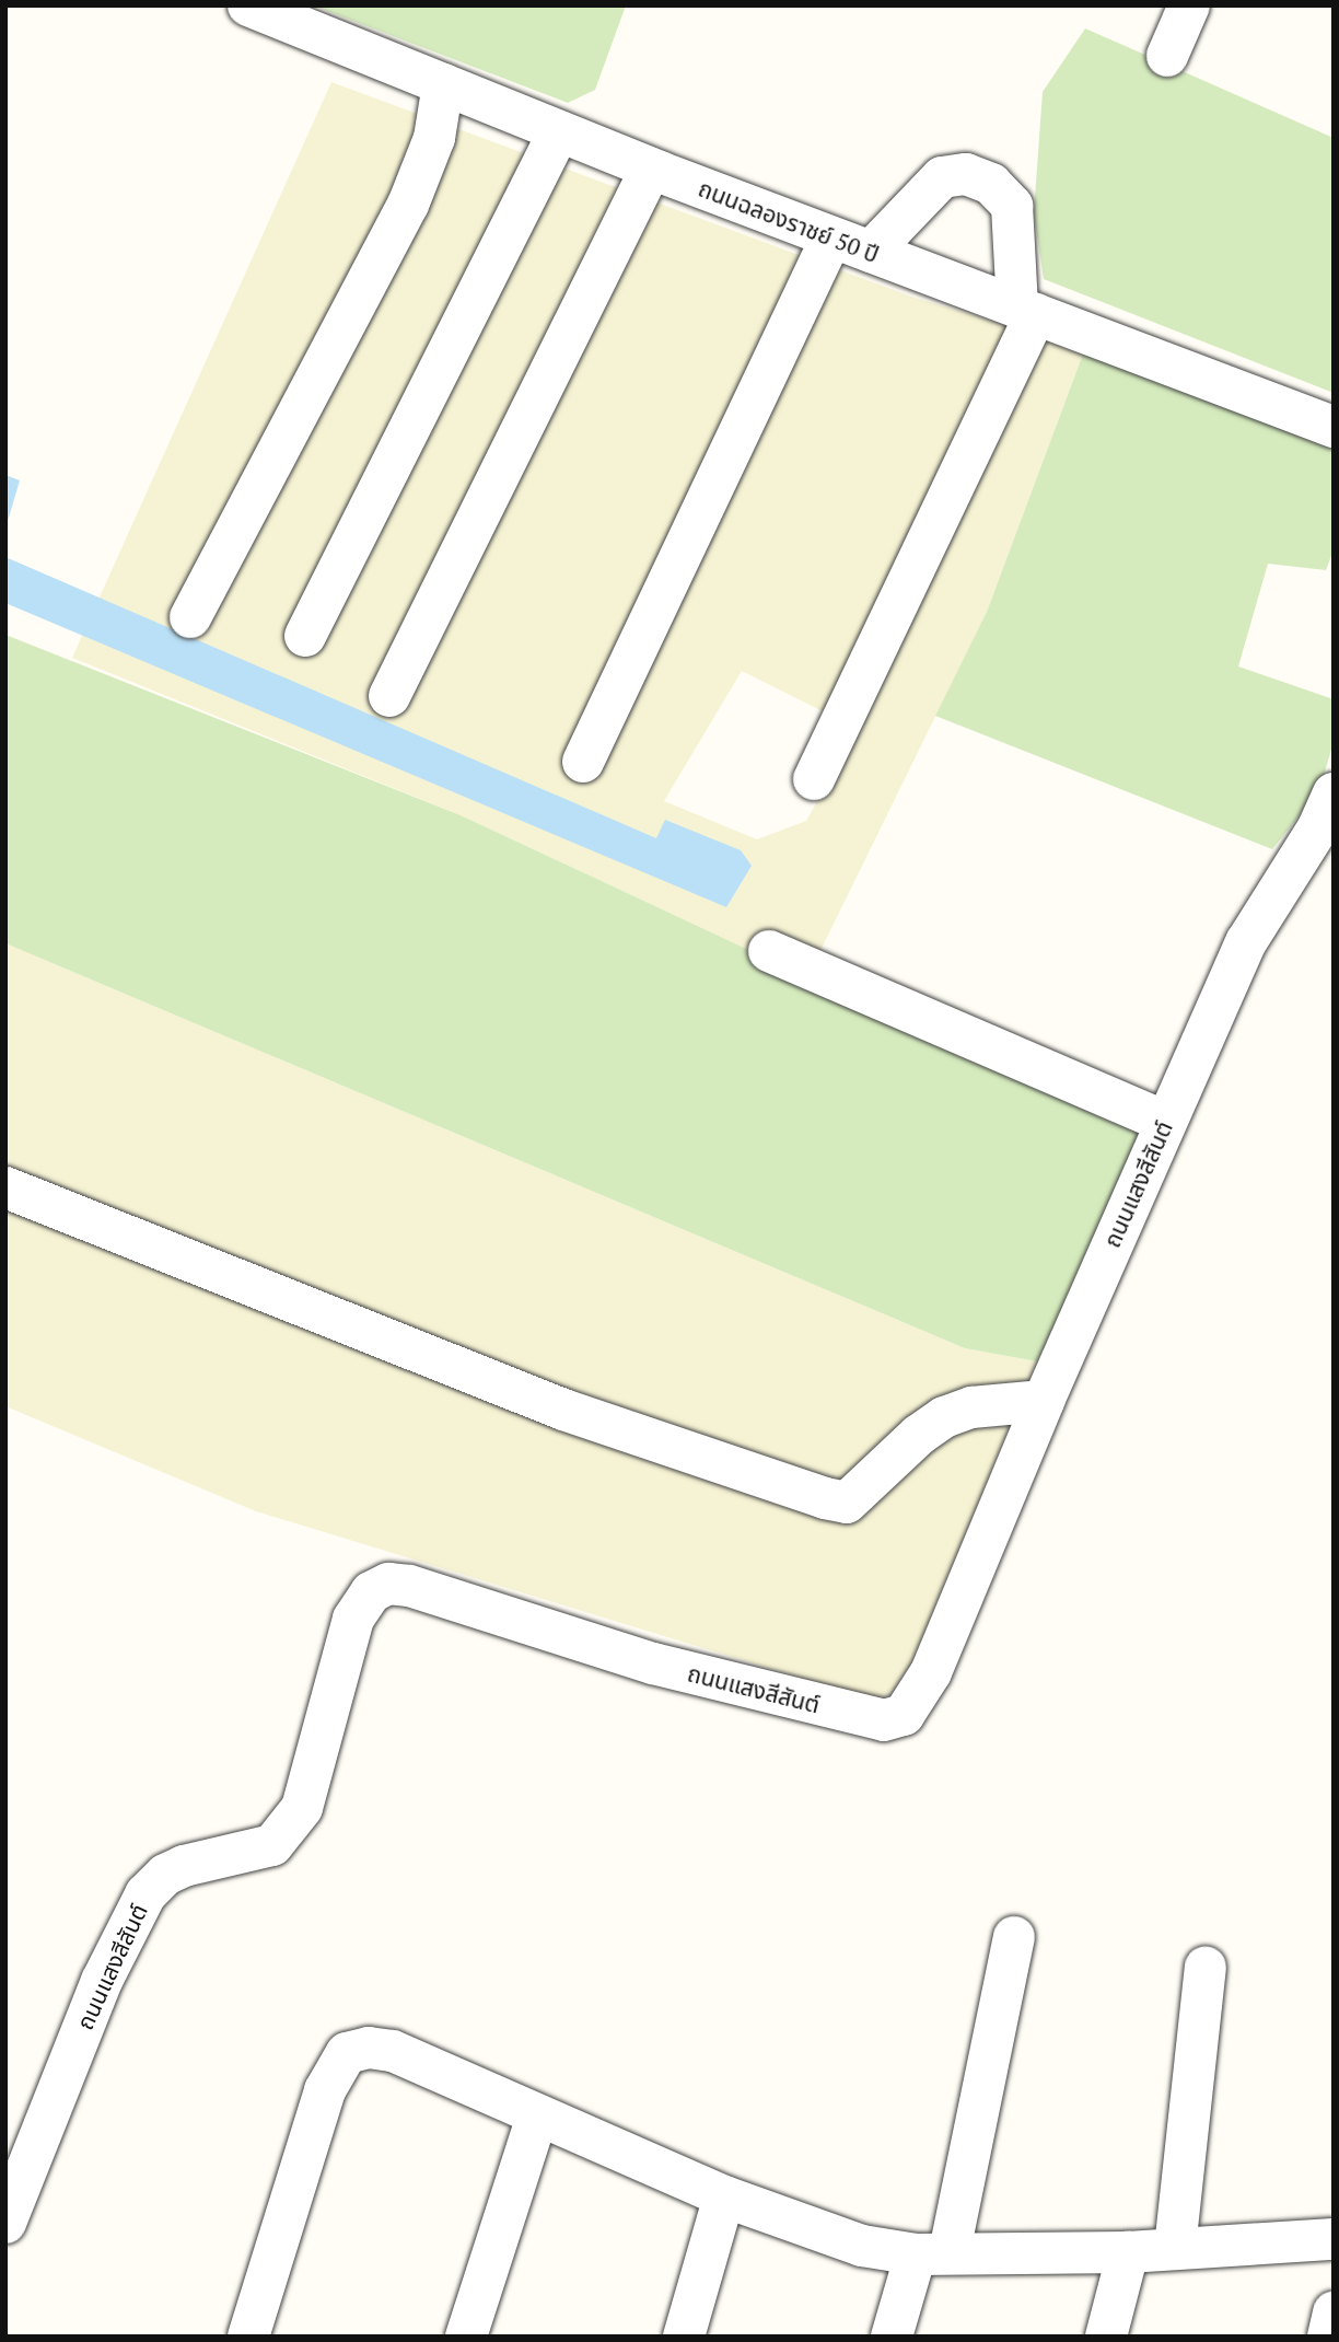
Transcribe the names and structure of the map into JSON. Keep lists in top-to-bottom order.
{
  "streets": {
    "street": ["ถนนฉลองราชย์ 50 ปี", "ถนนแสงสีสันต์"]
  }
}
